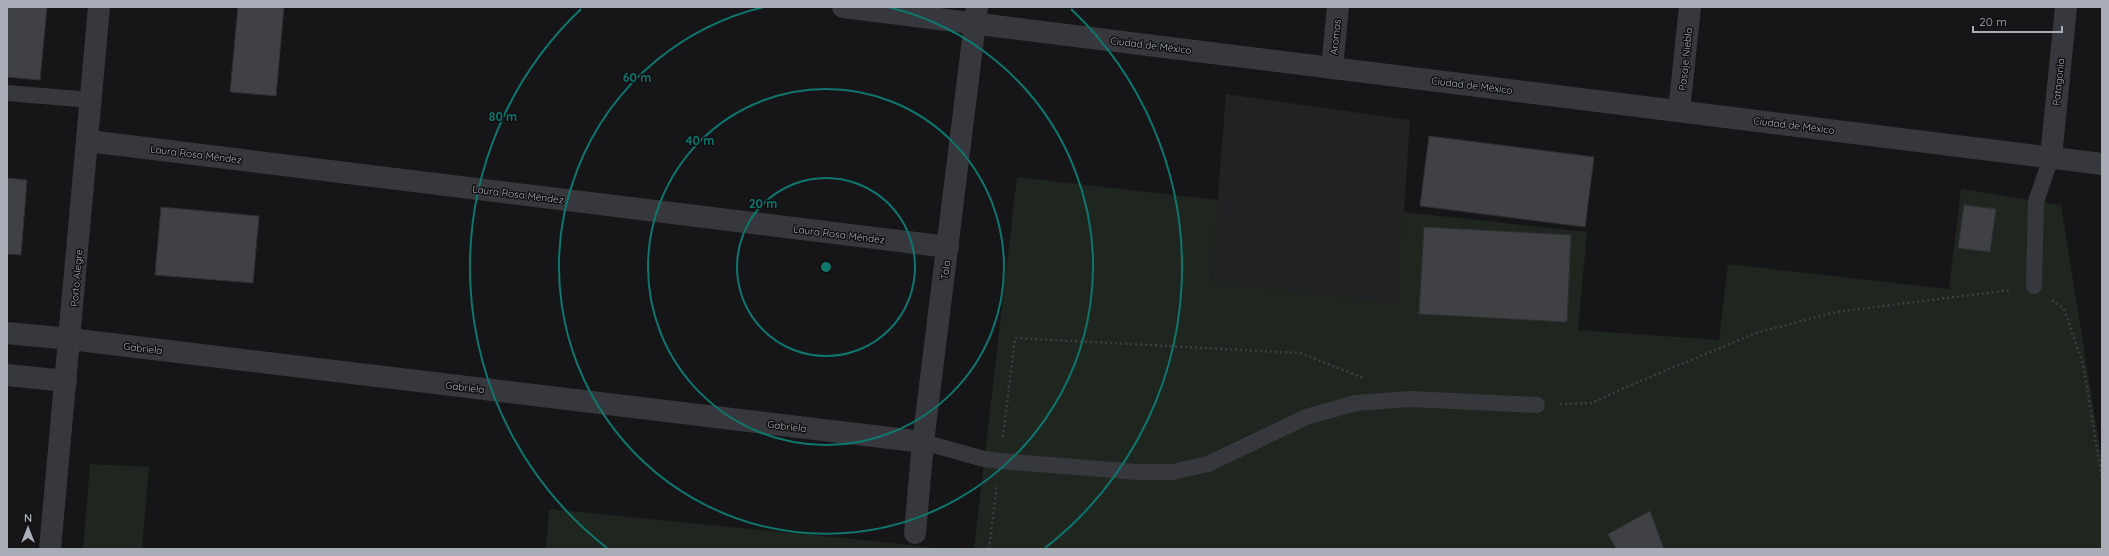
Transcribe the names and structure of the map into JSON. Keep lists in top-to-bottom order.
{
  "streets": {
    "street": [
      "Aromas",
      "Ciudad de México",
      "Pasaje Niebla",
      "Patagonia",
      "Laura Rosa Méndez",
      "Tala",
      "Porto Alegre",
      "Gabriela"
    ]
  },
  "crossings": [
    ["Aromas", "Ciudad de México"],
    ["Ciudad de México", "Pasaje Niebla"],
    ["Ciudad de México", "Patagonia"],
    ["Ciudad de México", "Tala"],
    ["Laura Rosa Méndez", "Tala"],
    ["Laura Rosa Méndez", "Porto Alegre"],
    ["Tala", "Gabriela"],
    ["Porto Alegre", "Gabriela"]
  ],
  "scale_bar": "20 m",
  "north": "top",
  "rings": [
    "60 m",
    "80 m",
    "40 m",
    "20 m"
  ]
}
